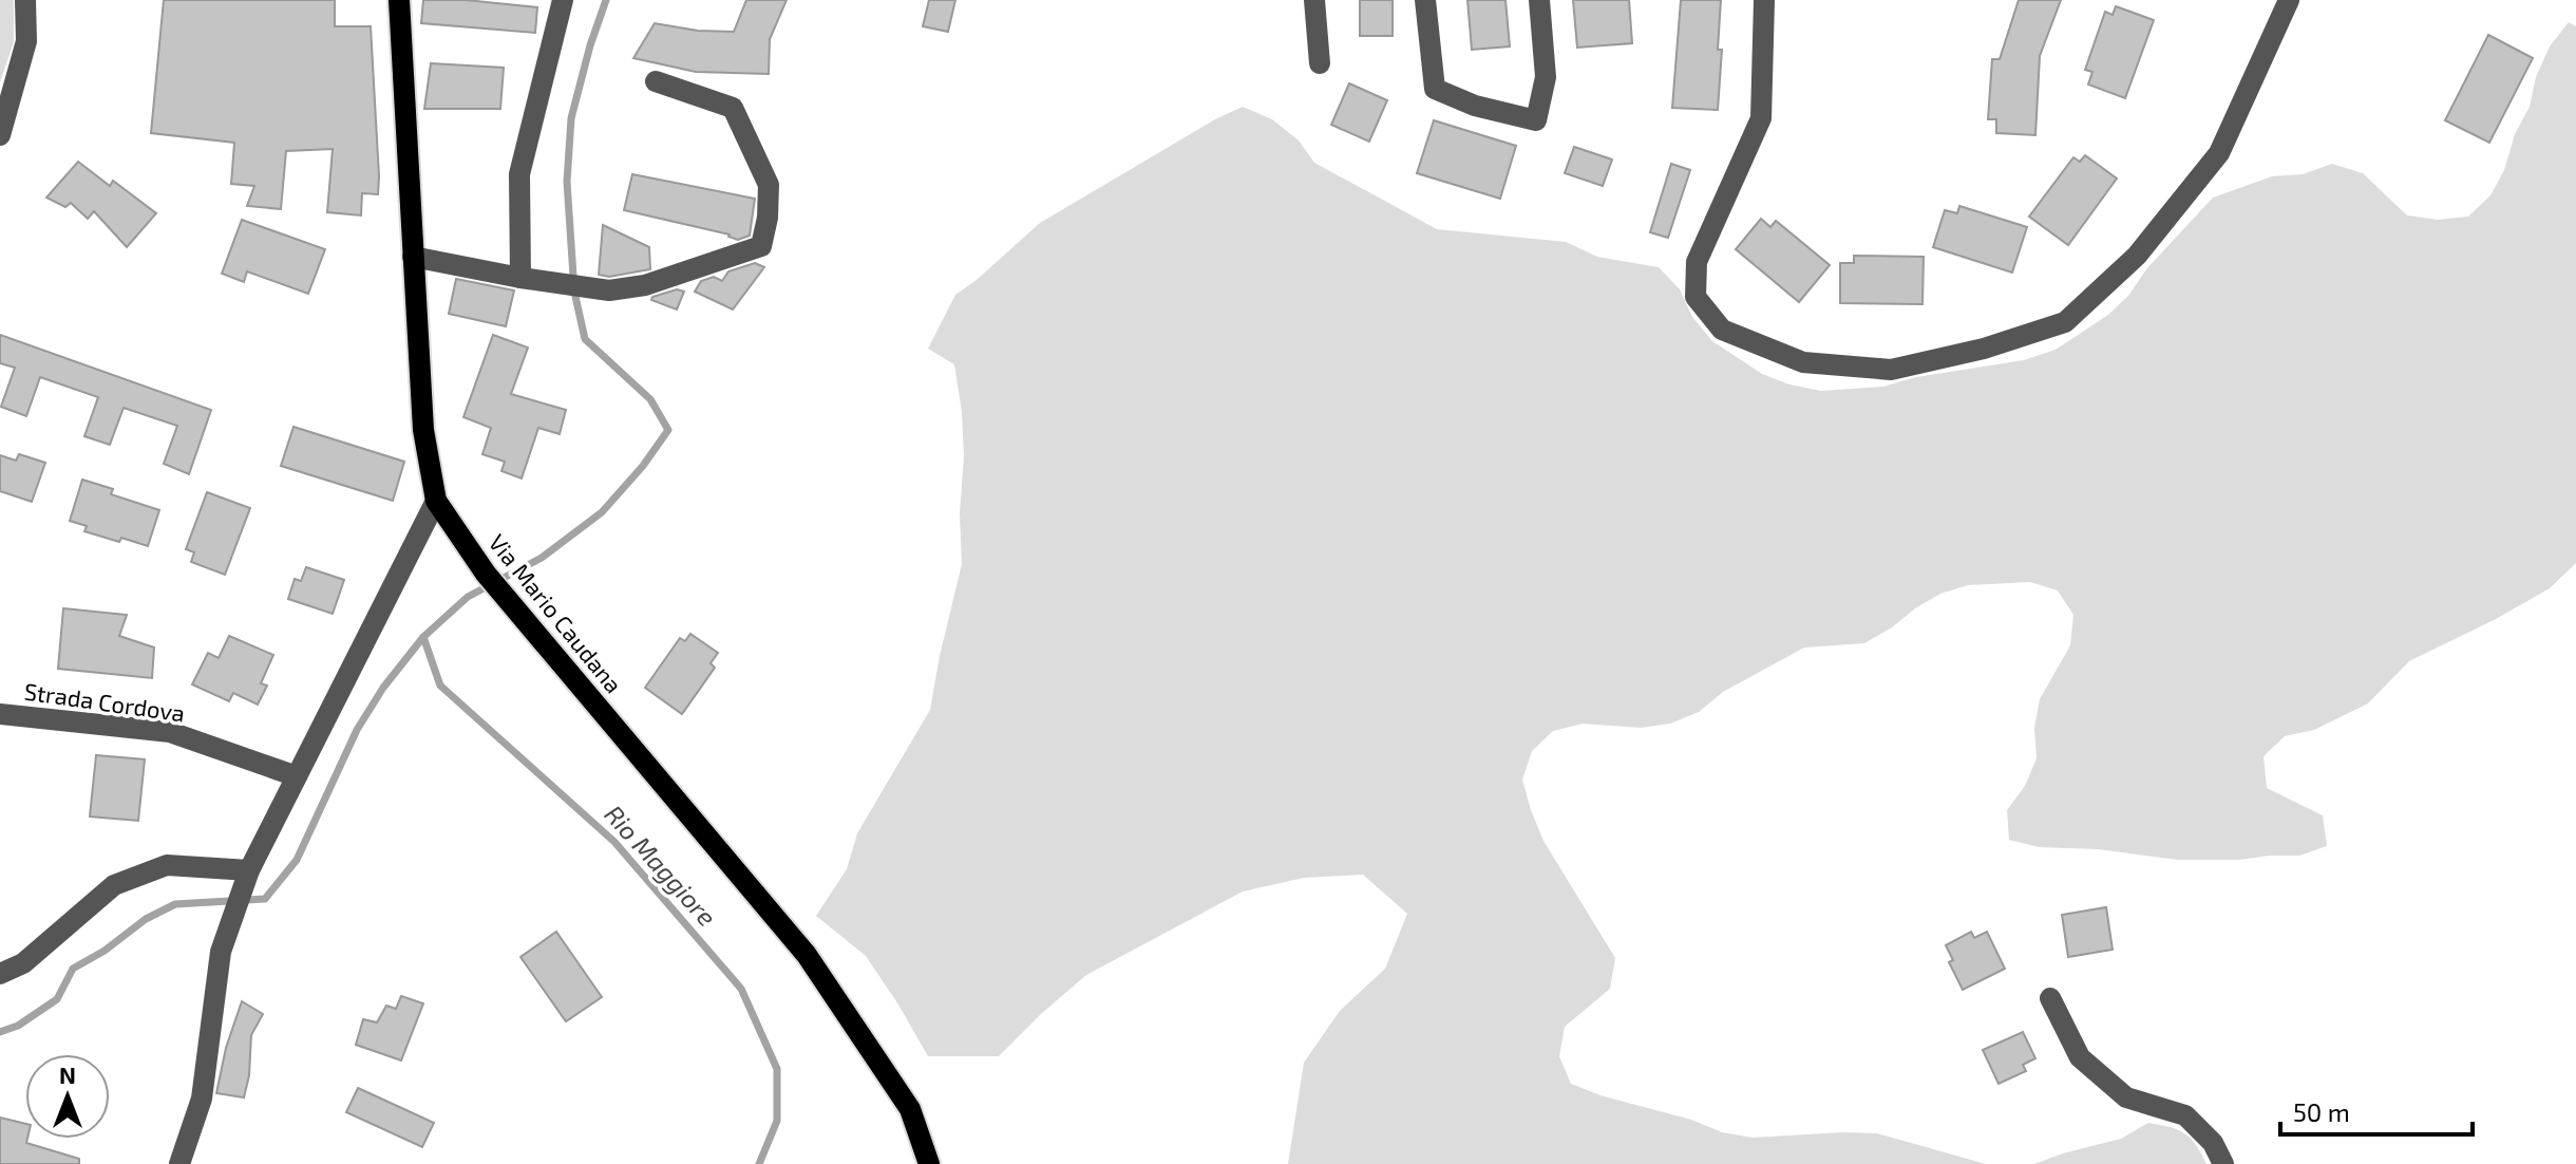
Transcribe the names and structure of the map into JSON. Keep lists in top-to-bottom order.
{
  "streets": {
    "main road": ["Via Mario Caudana"],
    "street": ["Strada Cordova"]
  },
  "water": ["Rio Maggiore"],
  "scale_bar": "50 m",
  "north": "top"
}
